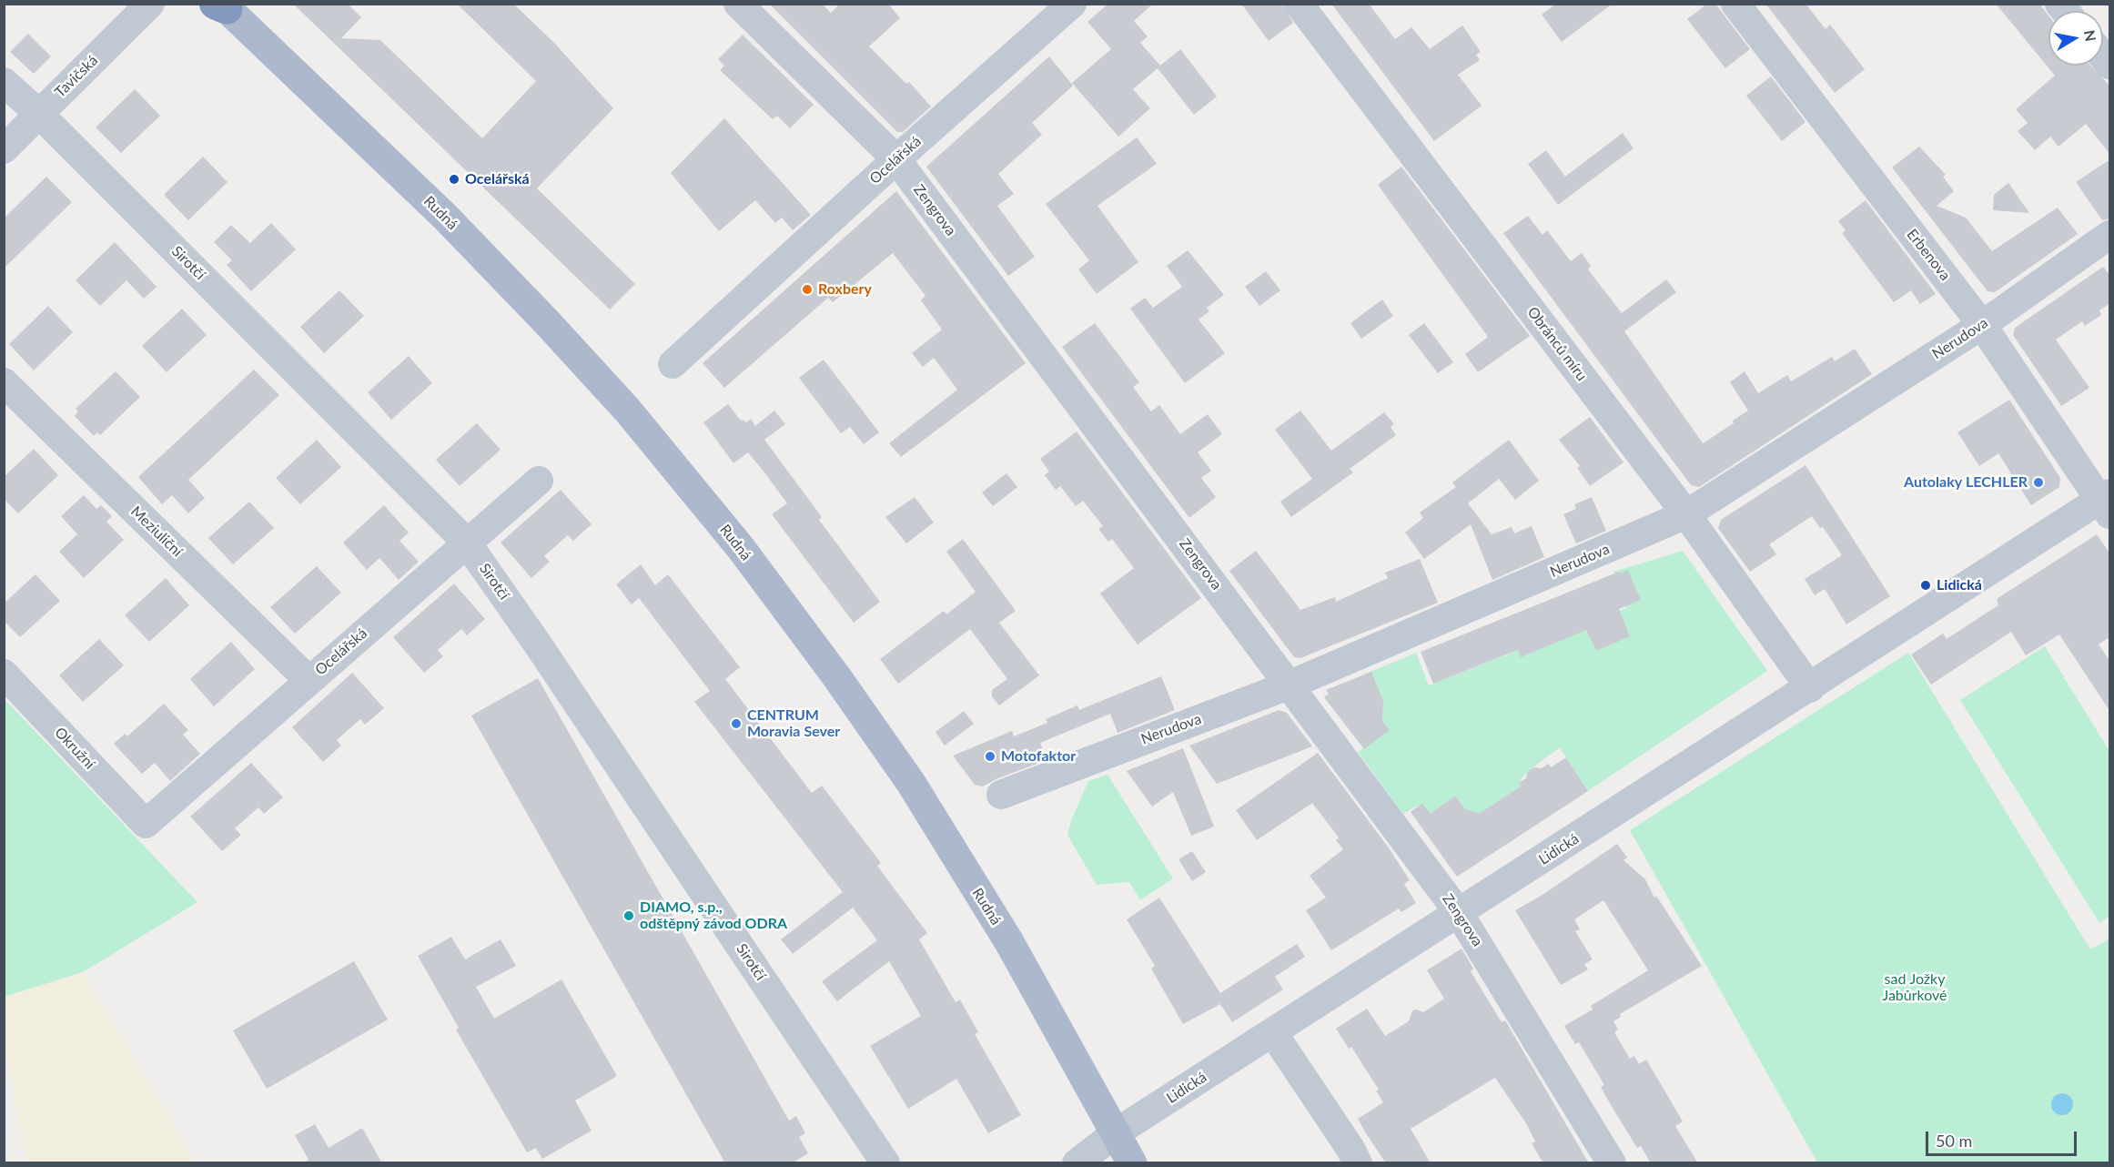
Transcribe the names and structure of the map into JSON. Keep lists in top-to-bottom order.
{
  "streets": {
    "main road": ["Rudná"],
    "street": [
      "Tavičská",
      "Ocelářská",
      "Zengrova",
      "Erbenova",
      "Sirotčí",
      "Nerudova",
      "Obránců míru",
      "Meziuliční",
      "Okružní",
      "Lidická"
    ]
  },
  "crossings": [
    ["Tavičská", "Sirotčí"],
    ["Ocelářská", "Zengrova"],
    ["Ocelářská", "Sirotčí"],
    ["Ocelářská", "Meziuliční"],
    ["Ocelářská", "Okružní"],
    ["Zengrova", "Nerudova"],
    ["Zengrova", "Lidická"],
    ["Rudná", "Lidická"],
    ["Erbenova", "Nerudova"],
    ["Erbenova", "Lidická"],
    ["Nerudova", "Obránců míru"],
    ["Obránců míru", "Lidická"]
  ],
  "parks": ["sad Jožky Jabůrkové"],
  "places": [
    "Ocelářská",
    "Roxbery",
    "Autolaky LECHLER",
    "Lidická",
    "CENTRUM Moravia Sever",
    "Motofaktor",
    "DIAMO, s.p., odštěpný závod ODRA"
  ],
  "scale_bar": "50 m",
  "north": "right"
}
